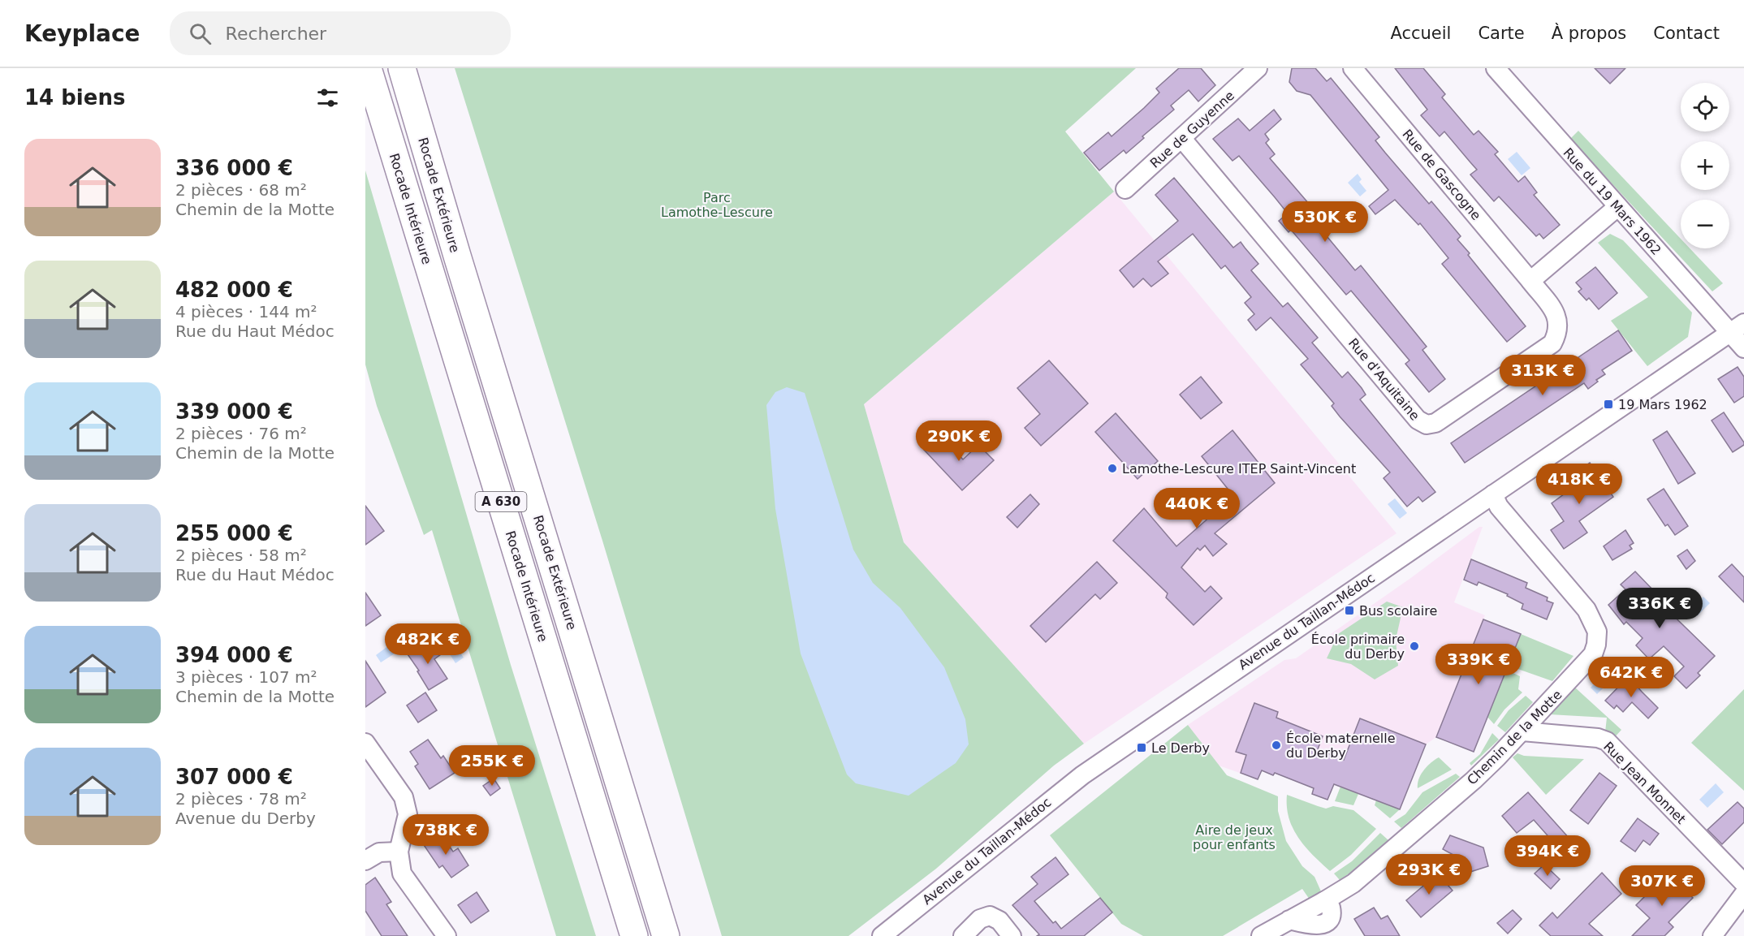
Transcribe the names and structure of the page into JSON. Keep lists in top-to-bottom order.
{
  "streets": {
    "highway": ["Rocade Extérieure", "Rocade Intérieure", "A 630"],
    "street": [
      "Rue de Guyenne",
      "Rue de Gascogne",
      "Rue du 19 Mars 1962",
      "Rue d'Aquitaine",
      "Avenue du Taillan-Médoc",
      "Chemin de la Motte",
      "Rue Jean Monnet"
    ]
  },
  "crossings": [
    ["Rue de Guyenne", "Rue d'Aquitaine"],
    ["Rue de Gascogne", "Rue d'Aquitaine"],
    ["Rue du 19 Mars 1962", "Avenue du Taillan-Médoc"],
    ["Avenue du Taillan-Médoc", "Chemin de la Motte"],
    ["Chemin de la Motte", "Rue Jean Monnet"]
  ],
  "parks": ["Parc Lamothe-Lescure", "Aire de jeux pour enfants"],
  "places": {
    "transit": ["19 Mars 1962", "Bus scolaire", "Le Derby"],
    "other": ["Lamothe-Lescure ITEP Saint-Vincent", "École primaire du Derby", "École maternelle du Derby"]
  },
  "page": {
    "header": "Keyplace",
    "search": "Rechercher",
    "nav": [
      "Accueil",
      "Carte",
      "À propos",
      "Contact"
    ],
    "heading": "14 biens",
    "map_buttons": ["+", "−"],
    "list": [
      {
        "name": "336 000 €",
        "note": "2 pièces · 68 m² · Chemin de la Motte"
      },
      {
        "name": "482 000 €",
        "note": "4 pièces · 144 m² · Rue du Haut Médoc"
      },
      {
        "name": "339 000 €",
        "note": "2 pièces · 76 m² · Chemin de la Motte"
      },
      {
        "name": "255 000 €",
        "note": "2 pièces · 58 m² · Rue du Haut Médoc"
      },
      {
        "name": "394 000 €",
        "note": "3 pièces · 107 m² · Chemin de la Motte"
      },
      {
        "name": "307 000 €",
        "note": "2 pièces · 78 m² · Avenue du Derby"
      }
    ],
    "price": [
      "530K €",
      "313K €",
      "290K €",
      "418K €",
      "440K €",
      "336K €",
      "482K €",
      "339K €",
      "642K €",
      "255K €",
      "738K €",
      "394K €",
      "293K €",
      "307K €"
    ]
  }
}
